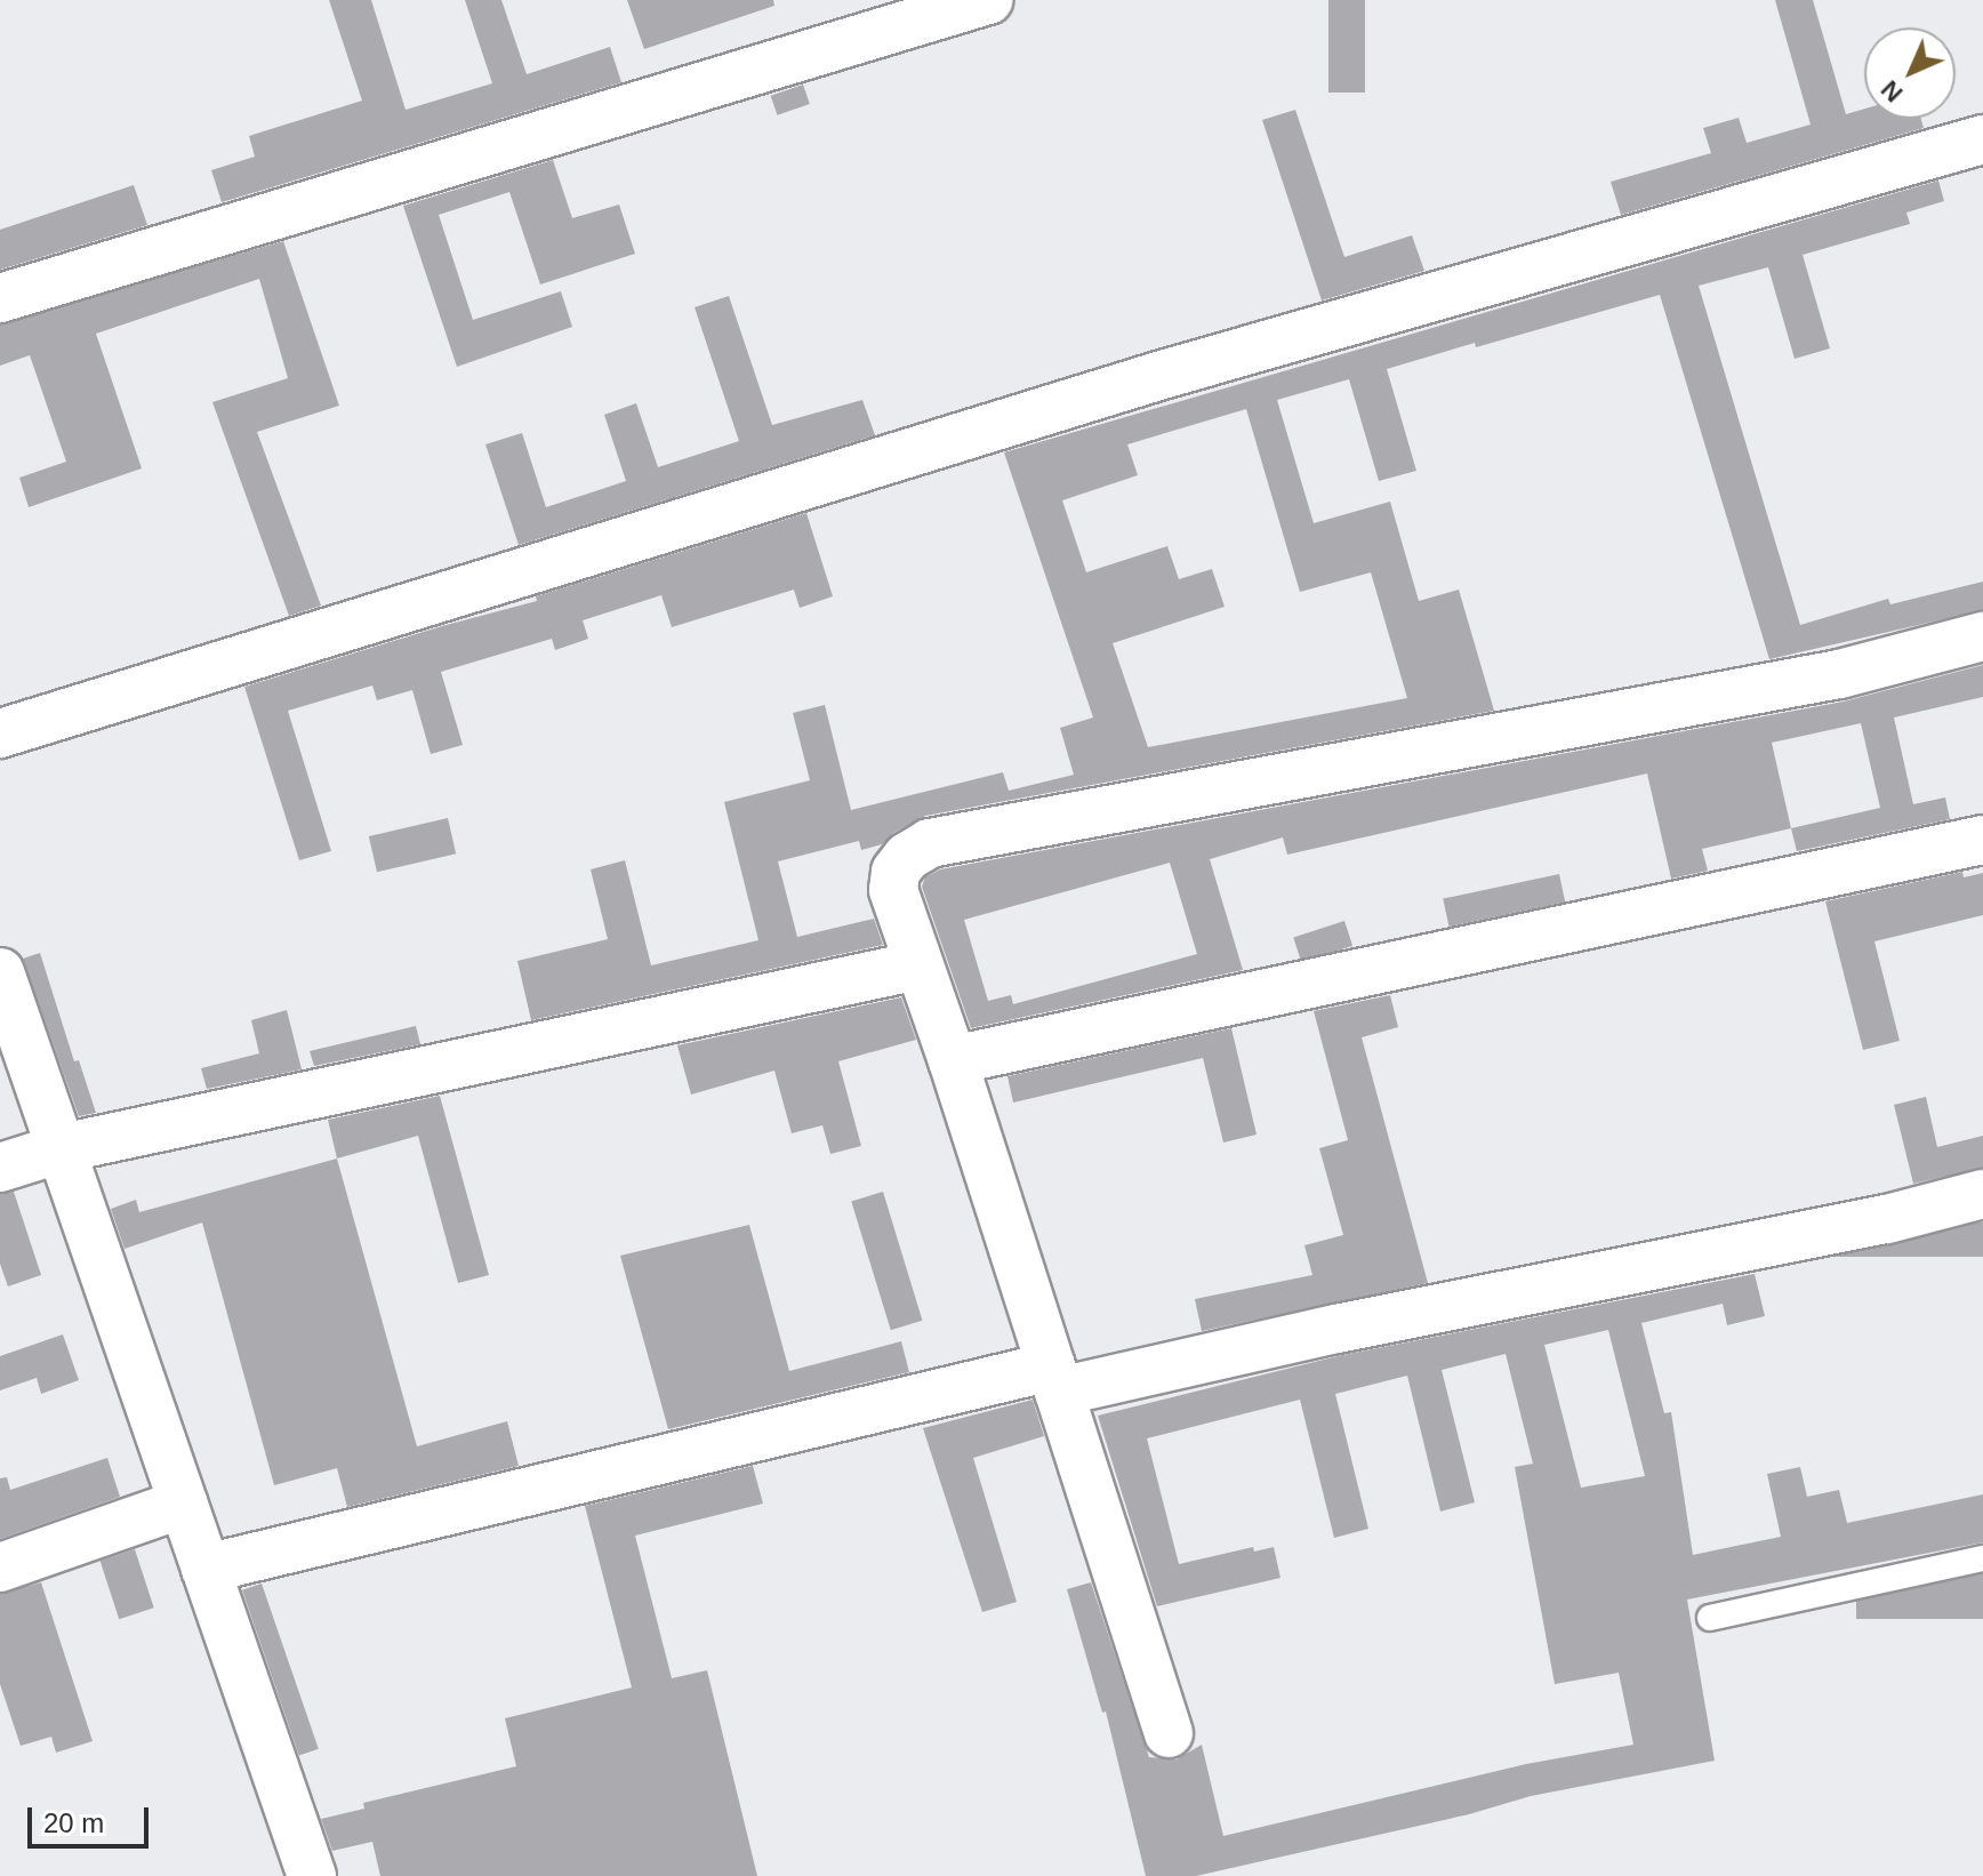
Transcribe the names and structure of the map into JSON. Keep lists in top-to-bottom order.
{
  "scale_bar": "20 m",
  "north": "bottom left"
}
